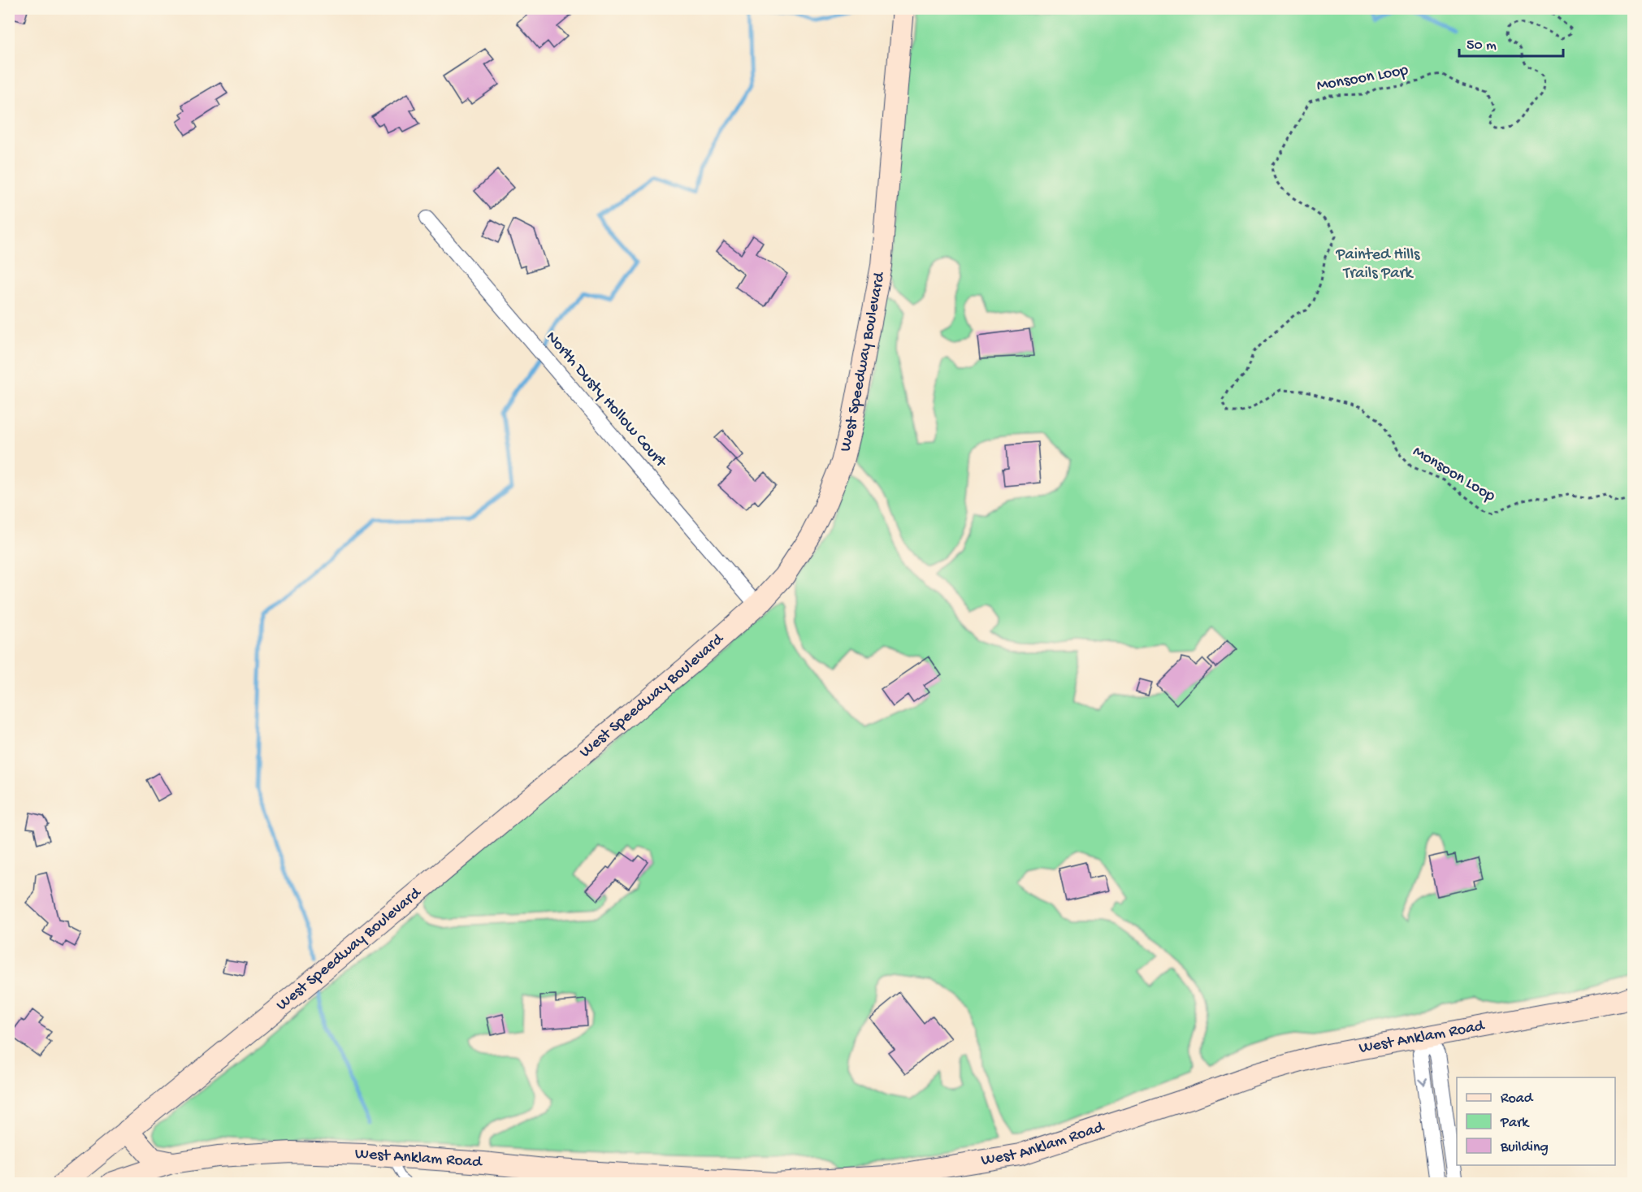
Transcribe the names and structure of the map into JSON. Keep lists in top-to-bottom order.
{
  "streets": {
    "main road": ["West Speedway Boulevard", "West Anklam Road"],
    "street": ["North Dusty Hollow Court"],
    "path": ["Monsoon Loop"]
  },
  "crossings": [
    ["West Speedway Boulevard", "North Dusty Hollow Court"],
    ["West Speedway Boulevard", "West Anklam Road"]
  ],
  "parks": ["Painted Hills Trails Park"],
  "legend": ["Road", "Park", "Building"],
  "scale_bar": "50 m"
}
